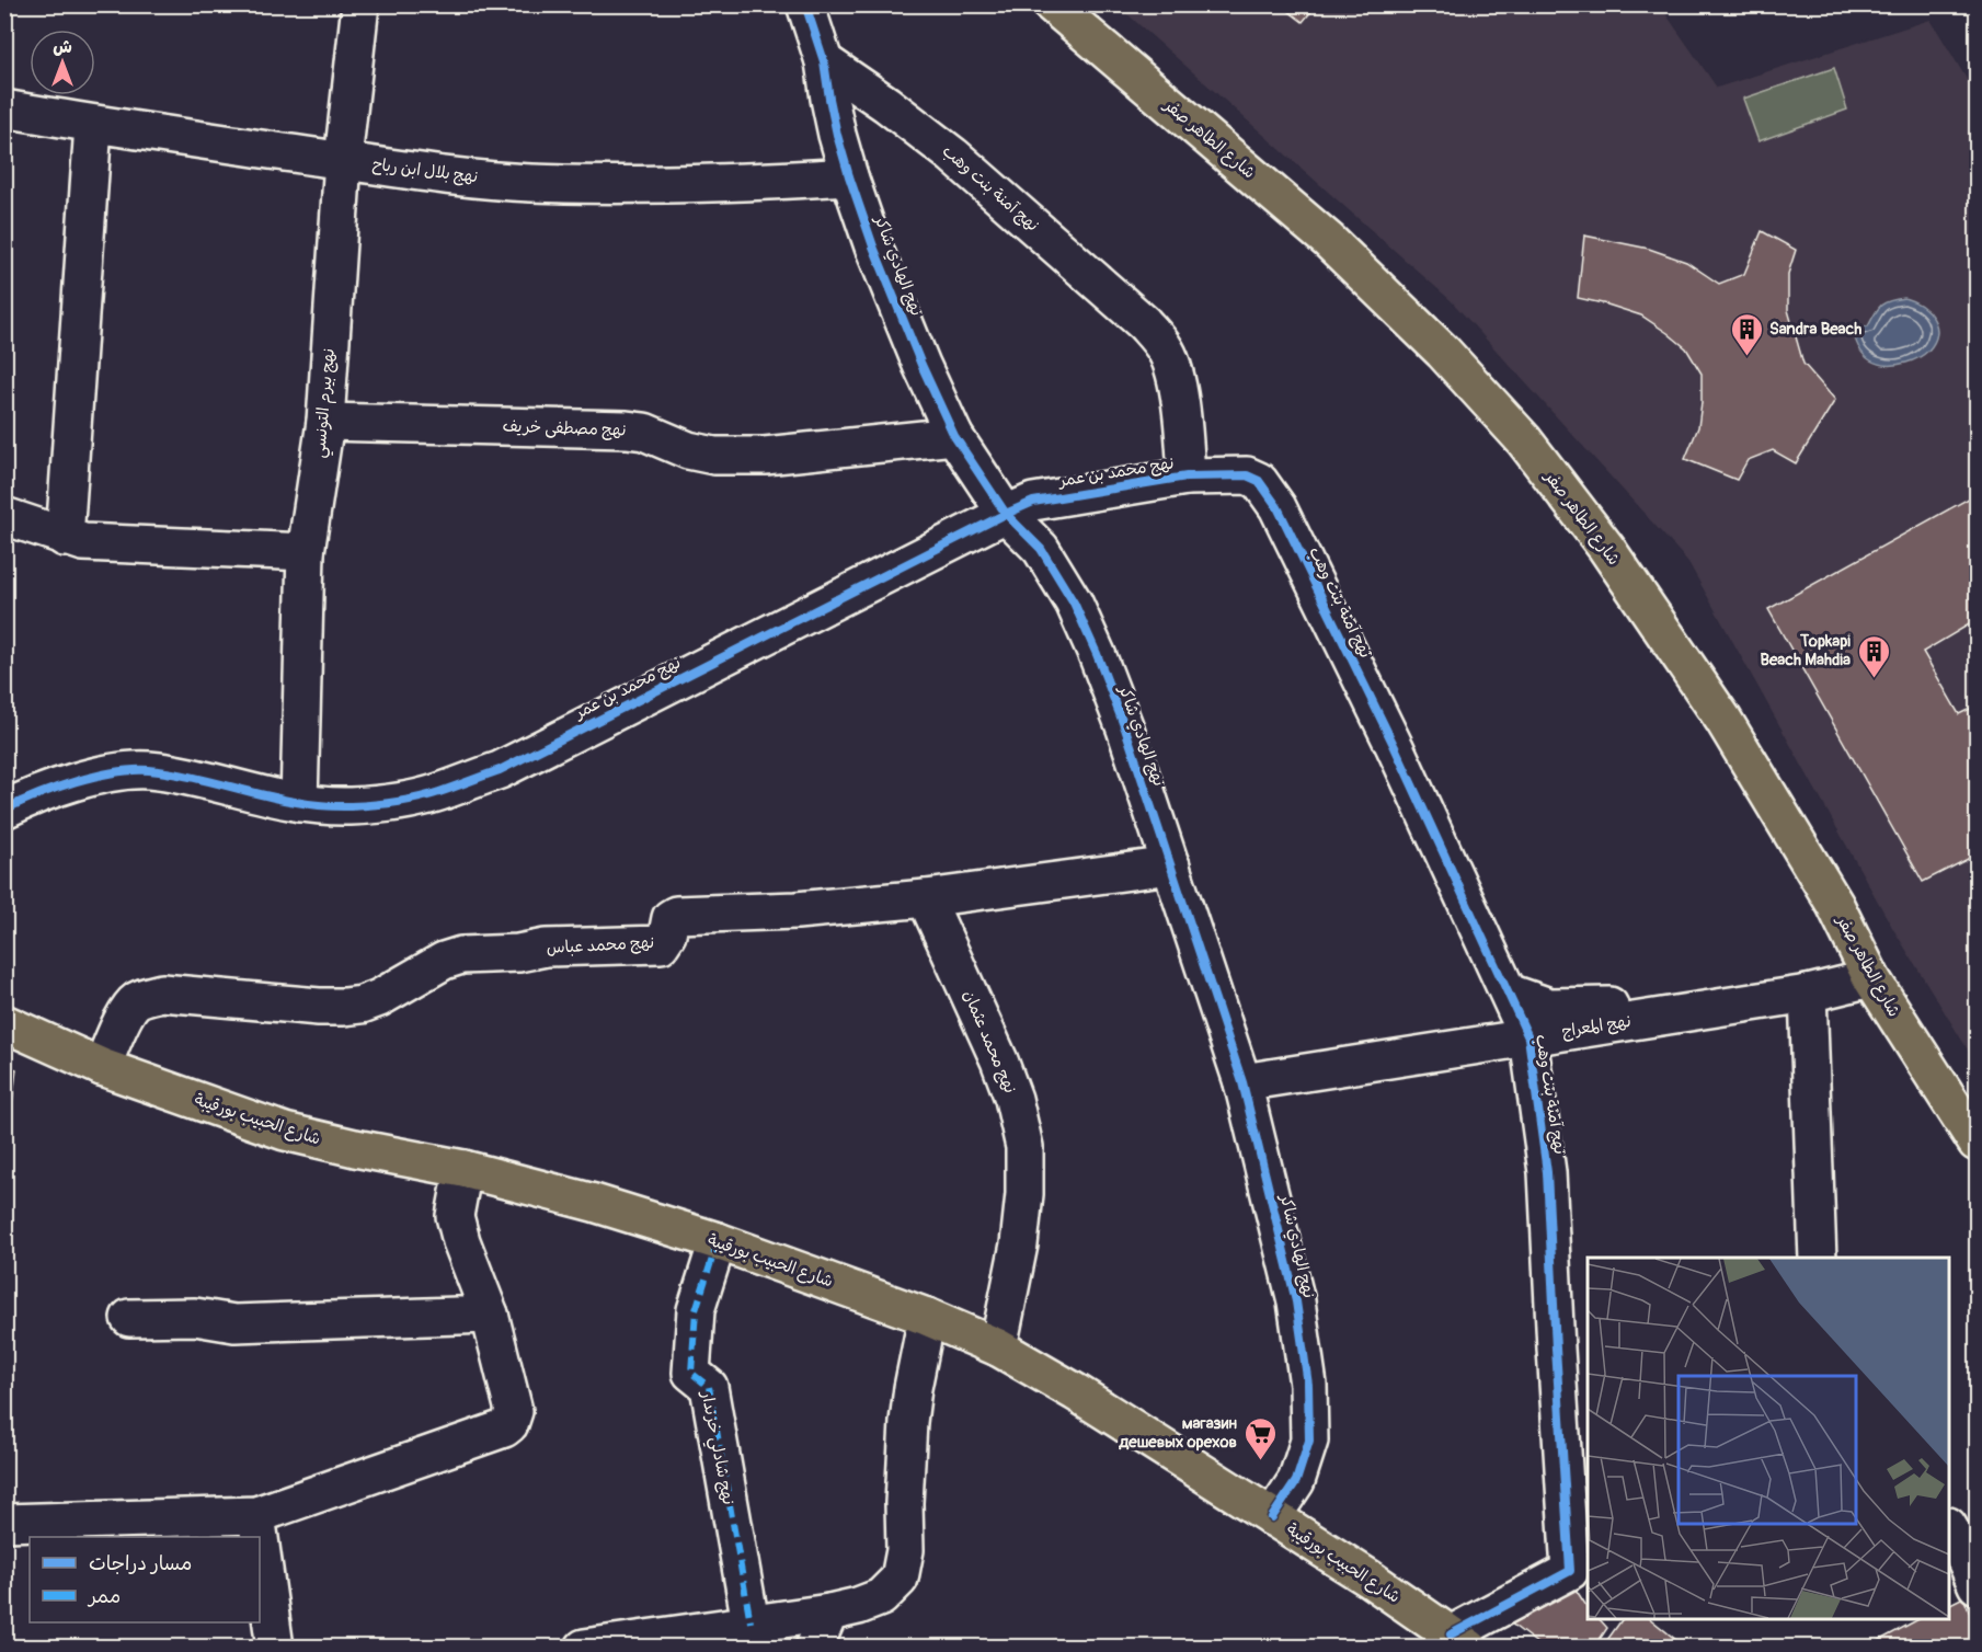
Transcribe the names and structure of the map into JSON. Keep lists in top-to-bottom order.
{
  "streets": {
    "main road": ["شارع الطاهر صفر", "شارع الحبيب بورقيبة"],
    "street": [
      "نهج بلال ابن رباح",
      "نهج آمنة بنت وهب",
      "نهج الهادي شاكر",
      "نهج بيرم التونسي",
      "نهج مصطفى خريف",
      "نهج محمد بن عمر",
      "نهج محمد عباس",
      "نهج المعراج",
      "نهج محمد عثمان",
      "نهج شادلي خزندار"
    ]
  },
  "crossings": [
    ["شارع الطاهر صفر", "نهج المعراج"],
    ["نهج بلال ابن رباح", "نهج الهادي شاكر"],
    ["نهج بلال ابن رباح", "نهج بيرم التونسي"],
    ["نهج آمنة بنت وهب", "نهج الهادي شاكر"],
    ["نهج آمنة بنت وهب", "نهج محمد بن عمر"],
    ["نهج آمنة بنت وهب", "نهج المعراج"],
    ["نهج آمنة بنت وهب", "شارع الحبيب بورقيبة"],
    ["نهج الهادي شاكر", "نهج مصطفى خريف"],
    ["نهج الهادي شاكر", "نهج محمد بن عمر"],
    ["نهج الهادي شاكر", "نهج محمد عباس"],
    ["نهج الهادي شاكر", "نهج المعراج"],
    ["نهج الهادي شاكر", "شارع الحبيب بورقيبة"],
    ["نهج بيرم التونسي", "نهج مصطفى خريف"],
    ["نهج بيرم التونسي", "نهج محمد بن عمر"],
    ["نهج محمد عباس", "نهج محمد عثمان"],
    ["نهج محمد عباس", "شارع الحبيب بورقيبة"],
    ["نهج محمد عثمان", "شارع الحبيب بورقيبة"],
    ["شارع الحبيب بورقيبة", "نهج شادلي خزندار"]
  ],
  "places": {
    "building": ["Sandra Beach", "Topkapi Beach Mahdia"],
    "supermarket": ["магазин дешевых орехов"]
  },
  "legend": ["مسار دراجات", "ممر"],
  "north": "top"
}
